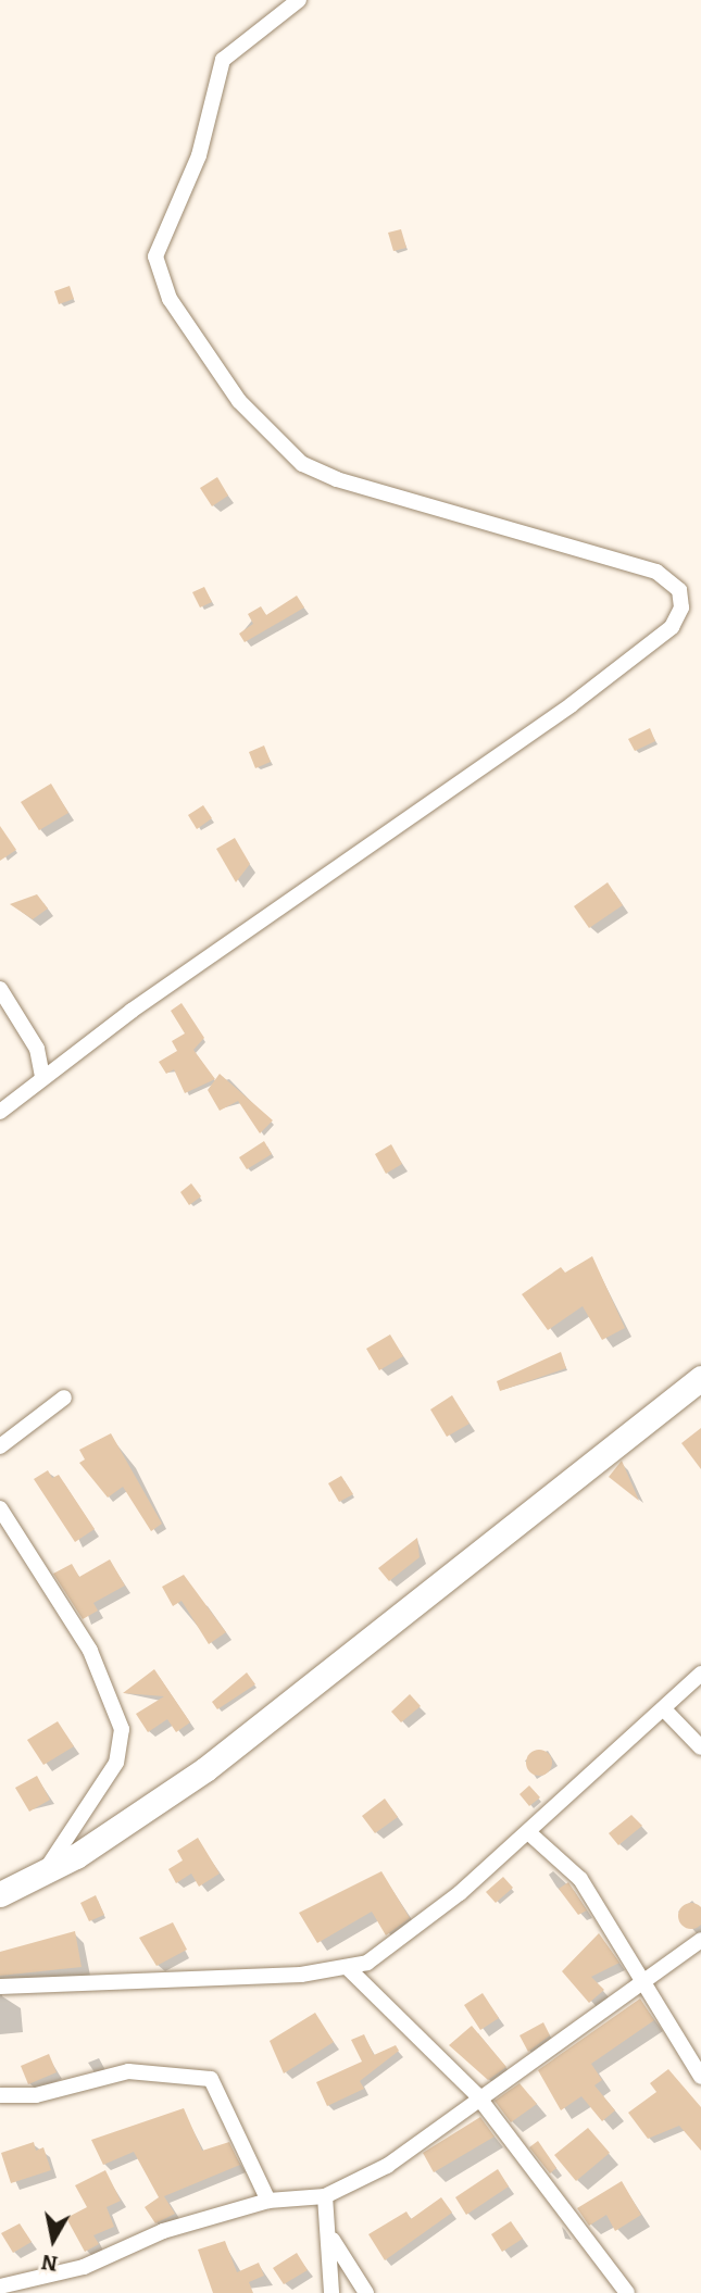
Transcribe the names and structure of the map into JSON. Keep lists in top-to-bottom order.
{
  "north": "bottom"
}
